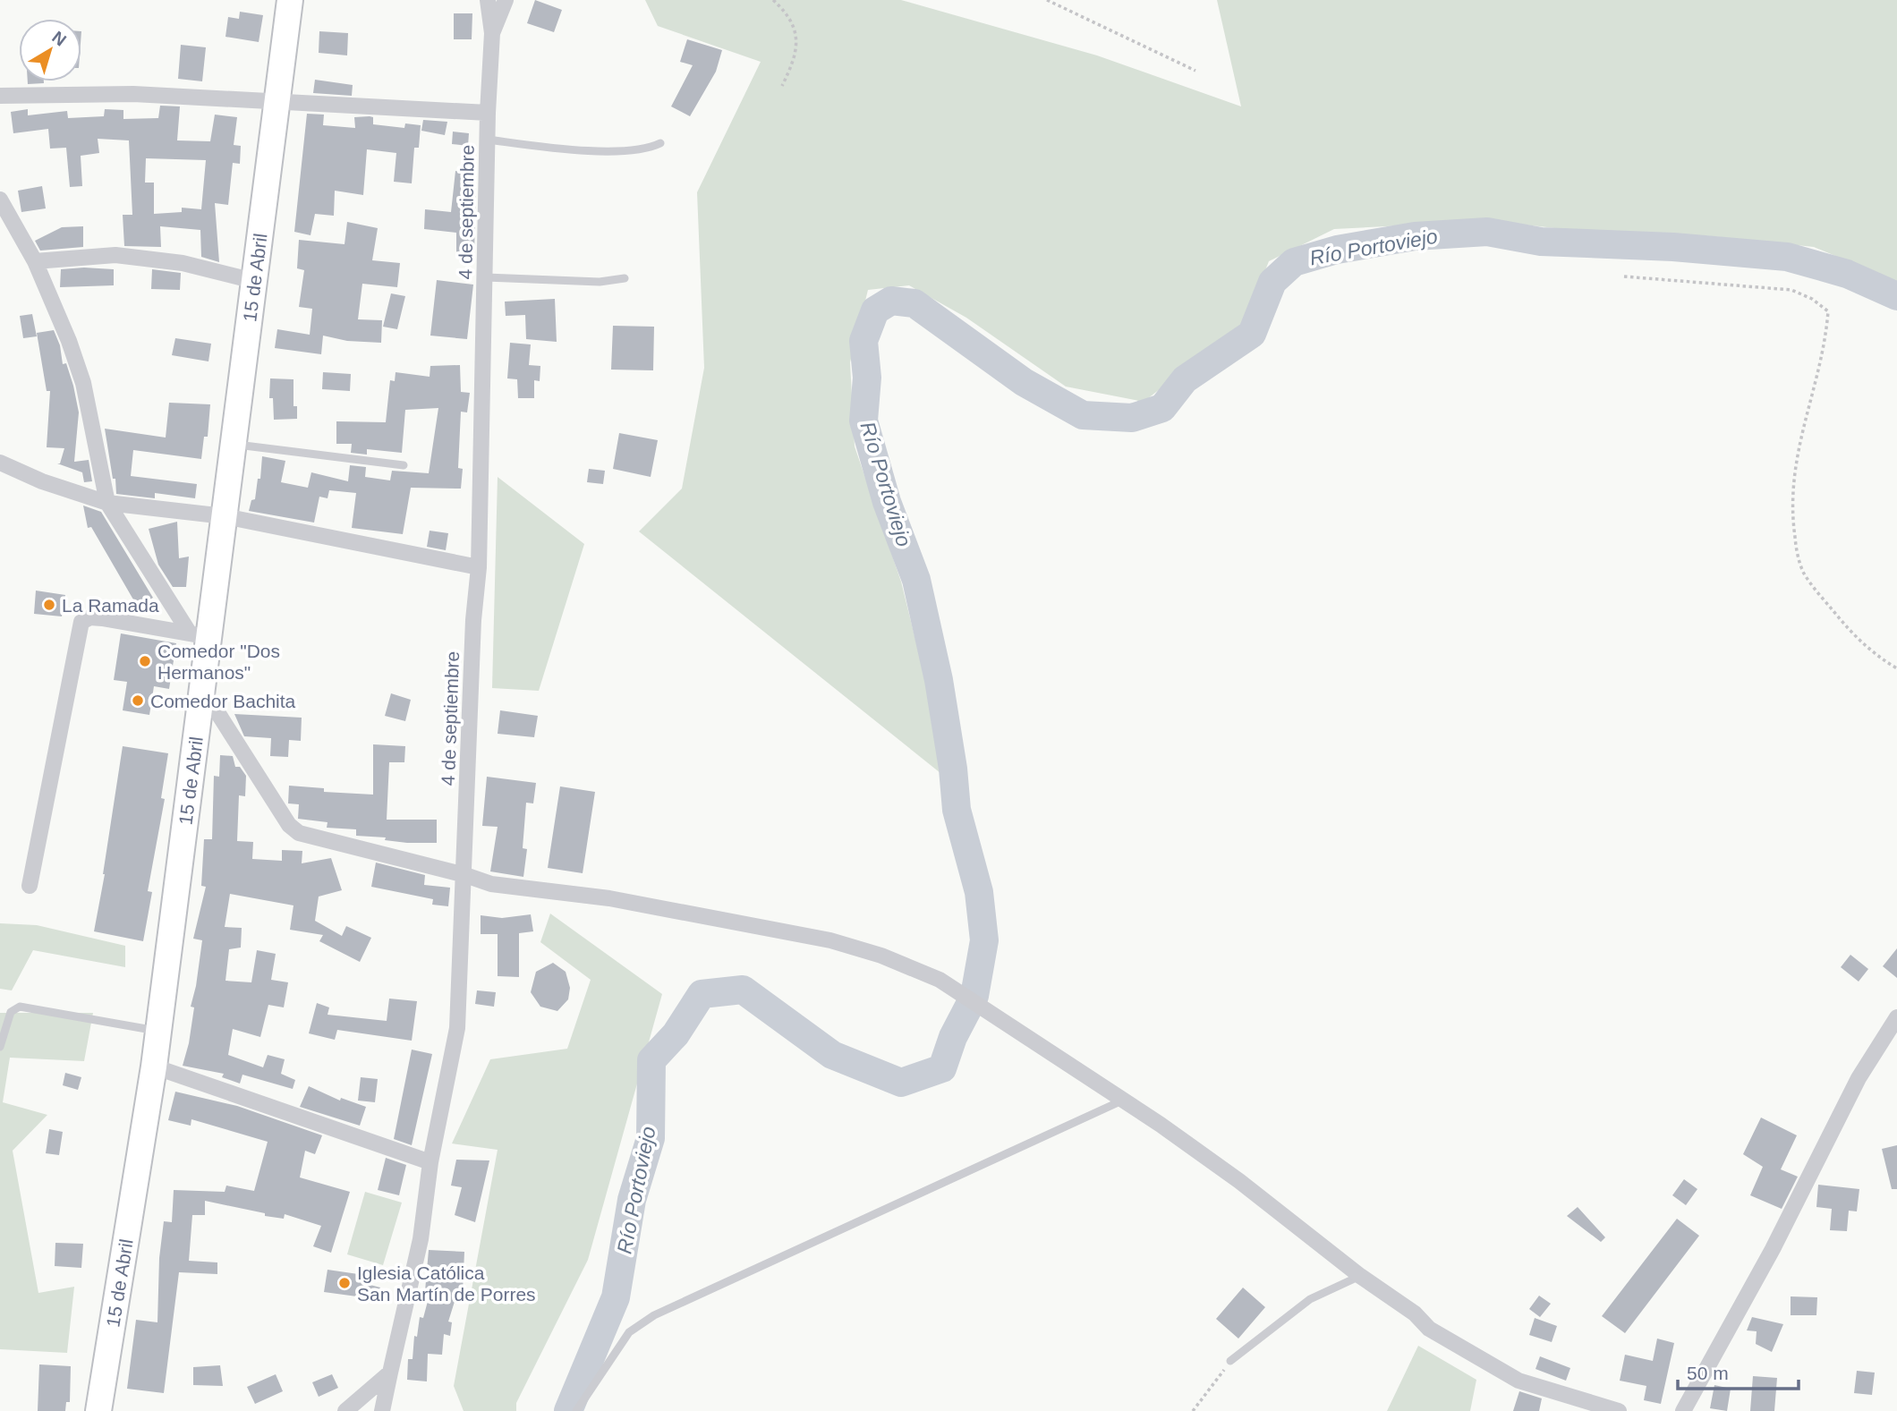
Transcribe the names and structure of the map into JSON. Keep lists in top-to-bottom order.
{
  "streets": {
    "main road": ["15 de Abril"],
    "street": ["4 de septiembre"]
  },
  "water": ["Río Portoviejo"],
  "places": [
    "La Ramada",
    "Comedor \"Dos Hermanos\"",
    "Comedor Bachita",
    "Iglesia Católica San Martín de Porres"
  ],
  "scale_bar": "50 m",
  "north": "top right"
}
